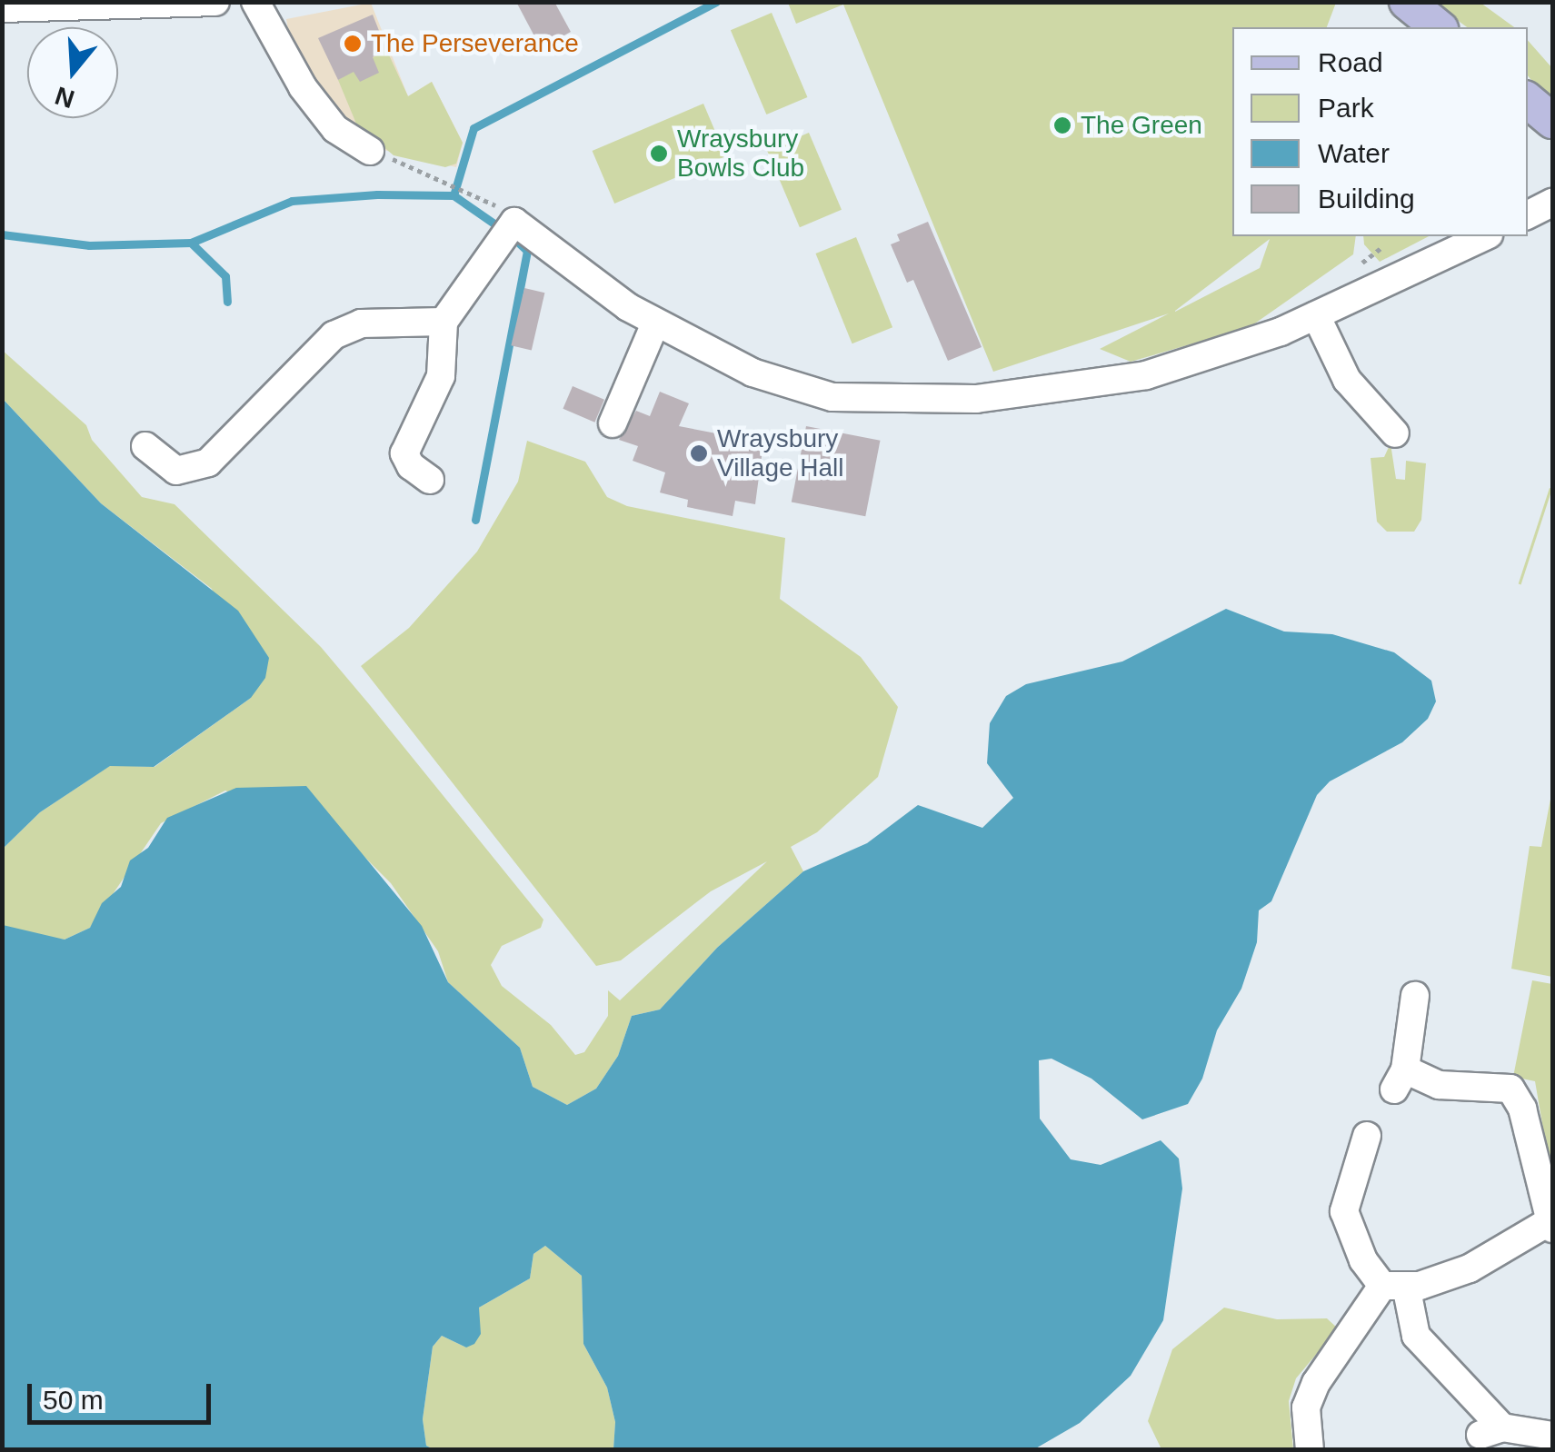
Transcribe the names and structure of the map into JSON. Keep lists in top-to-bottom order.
{
  "places": [
    "The Perseverance",
    "The Green",
    "Wraysbury Bowls Club",
    "Wraysbury Village Hall"
  ],
  "legend": [
    "Road",
    "Park",
    "Water",
    "Building"
  ],
  "scale_bar": "50 m",
  "north": "bottom"
}
